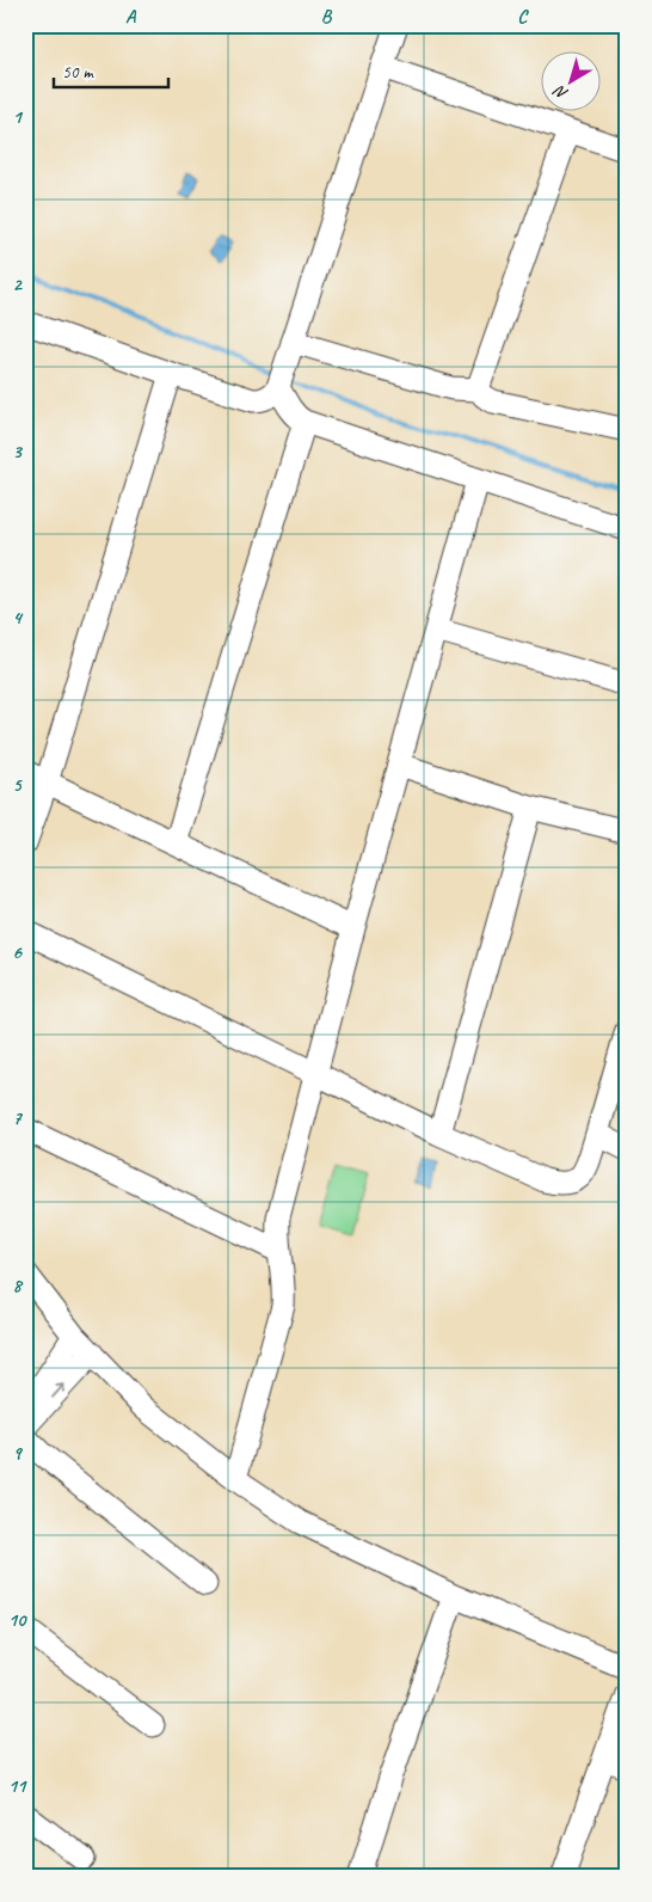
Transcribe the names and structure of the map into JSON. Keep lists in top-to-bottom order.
{
  "scale_bar": "50 m",
  "north": "bottom left",
  "grid": {
    "columns": ["A", "B", "C"],
    "rows": [
      "1",
      "2",
      "3",
      "4",
      "5",
      "6",
      "7",
      "8",
      "9",
      "10",
      "11"
    ]
  }
}
